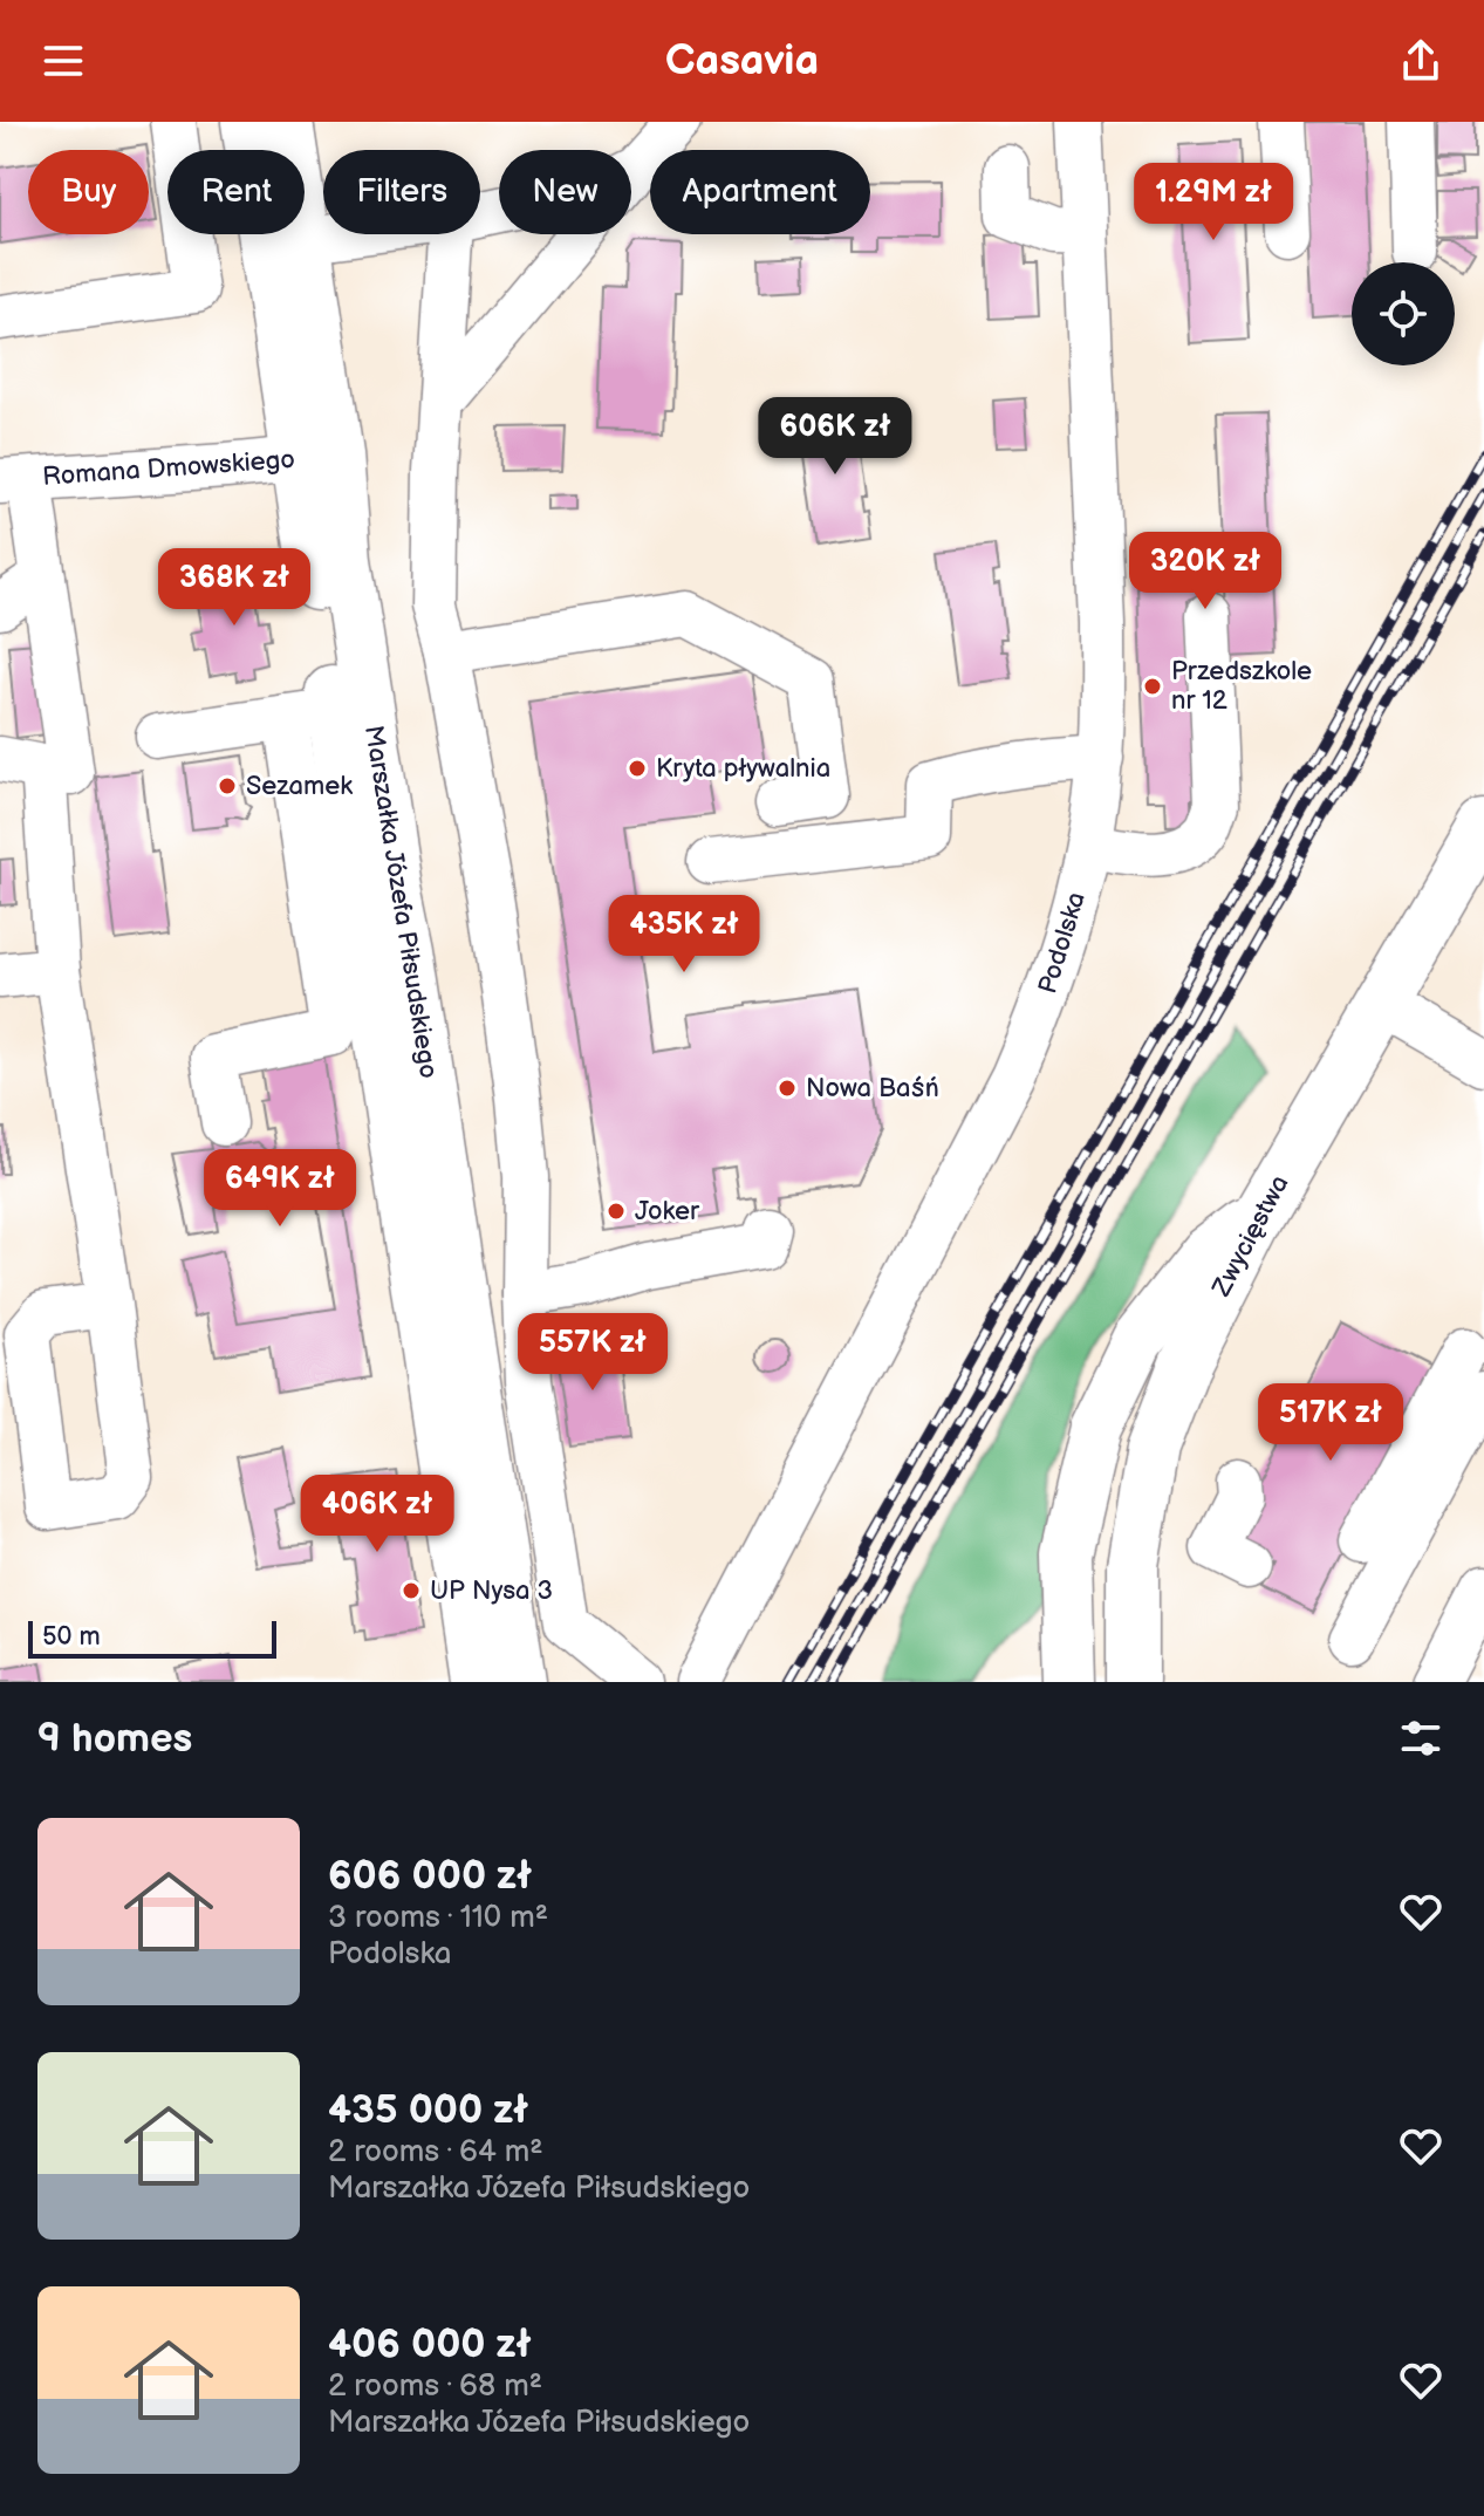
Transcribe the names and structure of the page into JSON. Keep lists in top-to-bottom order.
{
  "streets": {
    "main road": ["Marszałka Józefa Piłsudskiego", "Zwycięstwa"],
    "street": ["Romana Dmowskiego", "Podolska"]
  },
  "crossings": [
    ["Romana Dmowskiego", "Marszałka Józefa Piłsudskiego"]
  ],
  "places": [
    "Przedszkole nr 12",
    "Kryta pływalnia",
    "Sezamek",
    "Nowa Baśń",
    "Joker",
    "UP Nysa 3"
  ],
  "scale_bar": "50 m",
  "page": {
    "header": "Casavia",
    "chip": [
      "Buy",
      "Rent",
      "Filters",
      "New",
      "Apartment"
    ],
    "price": [
      "1.29M zł",
      "606K zł",
      "320K zł",
      "368K zł",
      "435K zł",
      "649K zł",
      "557K zł",
      "517K zł",
      "406K zł"
    ],
    "scale": "50 m",
    "heading": "9 homes",
    "list": [
      {
        "name": "606 000 zł",
        "note": "3 rooms · 110 m² · Podolska"
      },
      {
        "name": "435 000 zł",
        "note": "2 rooms · 64 m² · Marszałka Józefa Piłsudskiego"
      },
      {
        "name": "406 000 zł",
        "note": "2 rooms · 68 m² · Marszałka Józefa Piłsudskiego"
      }
    ]
  }
}
